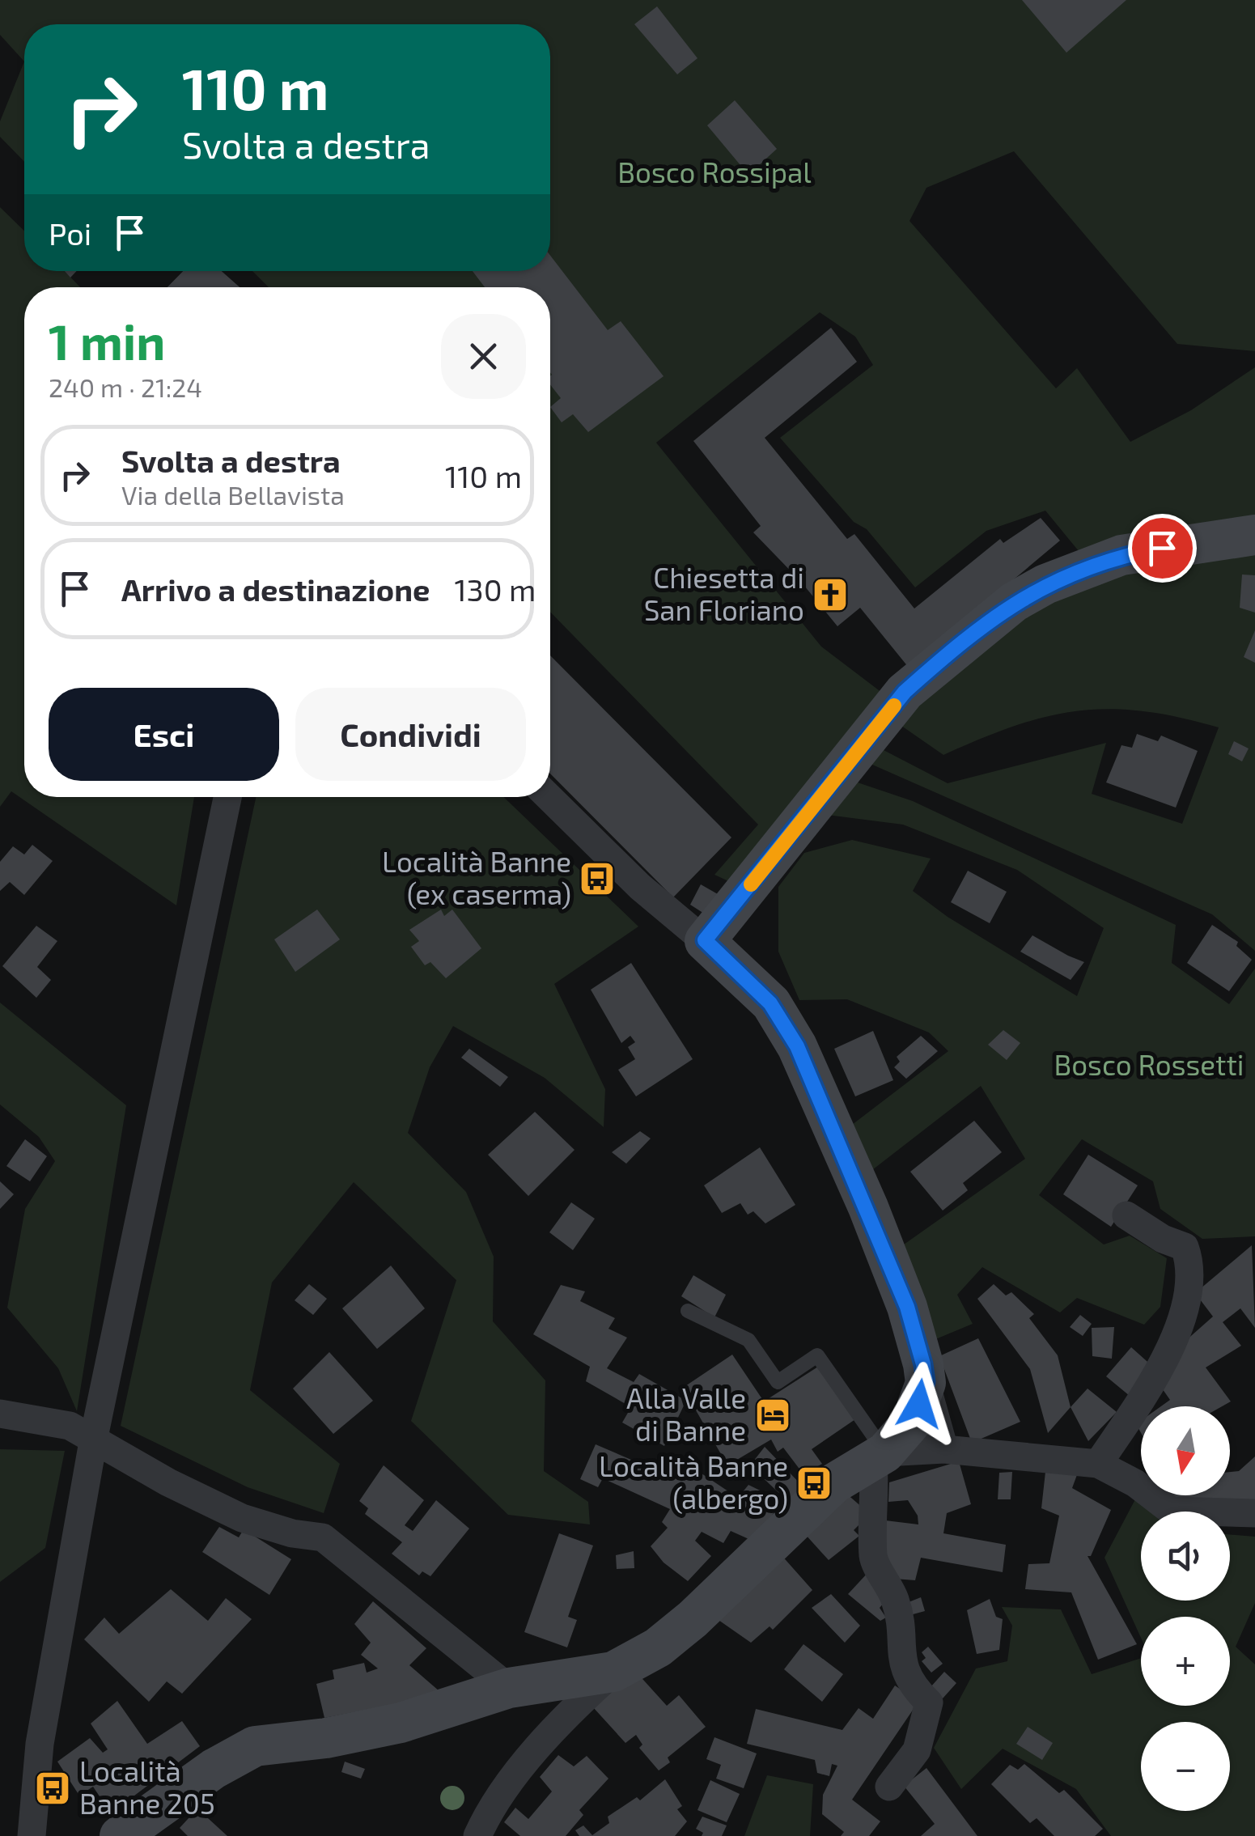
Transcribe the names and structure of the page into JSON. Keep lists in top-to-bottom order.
{
  "parks": ["Bosco Rossipal", "Bosco Rossetti"],
  "places": {
    "church": ["Chiesetta di San Floriano"],
    "bus stop": ["Località Banne (ex caserma)", "Località Banne (albergo)", "Località Banne 205"],
    "hotel": ["Alla Valle di Banne"]
  },
  "north": "bottom",
  "page": {
    "turn": ["110 m", "Svolta a destra"],
    "then": "Poi",
    "heading": ["1 min", "240 m · 21:24"],
    "list": [
      {
        "name": "Svolta a destra",
        "note": "Via della Bellavista",
        "value": "110 m"
      },
      {
        "name": "Arrivo a destinazione",
        "value": "130 m"
      }
    ],
    "buttons": ["Esci", "Condividi"],
    "map_buttons": ["+", "−"]
  }
}
